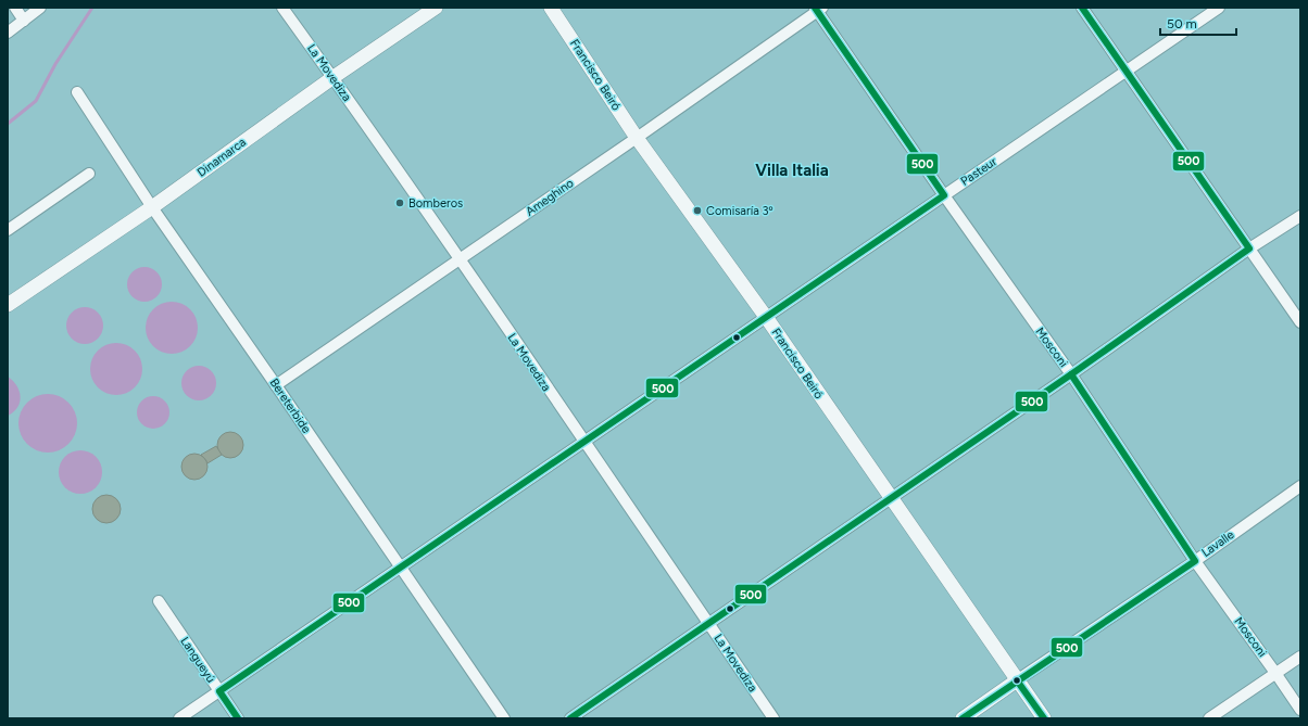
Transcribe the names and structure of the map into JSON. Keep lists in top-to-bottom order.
{
  "streets": {
    "street": [
      "La Movediza",
      "Francisco Beiró",
      "Dinamarca",
      "Pasteur",
      "Ameghino",
      "Mosconi",
      "Bereterbide",
      "Lavalle",
      "Langueyú"
    ]
  },
  "crossings": [
    ["La Movediza", "Dinamarca"],
    ["La Movediza", "Pasteur"],
    ["La Movediza", "Ameghino"],
    ["Francisco Beiró", "Pasteur"],
    ["Francisco Beiró", "Ameghino"],
    ["Francisco Beiró", "Lavalle"],
    ["Dinamarca", "Bereterbide"],
    ["Pasteur", "Mosconi"],
    ["Pasteur", "Bereterbide"],
    ["Pasteur", "Langueyú"],
    ["Ameghino", "Mosconi"],
    ["Ameghino", "Bereterbide"],
    ["Mosconi", "Lavalle"]
  ],
  "districts": ["Villa Italia"],
  "places": ["Bomberos", "Comisaría 3º"],
  "lines": ["transit line 500"],
  "scale_bar": "50 m"
}
